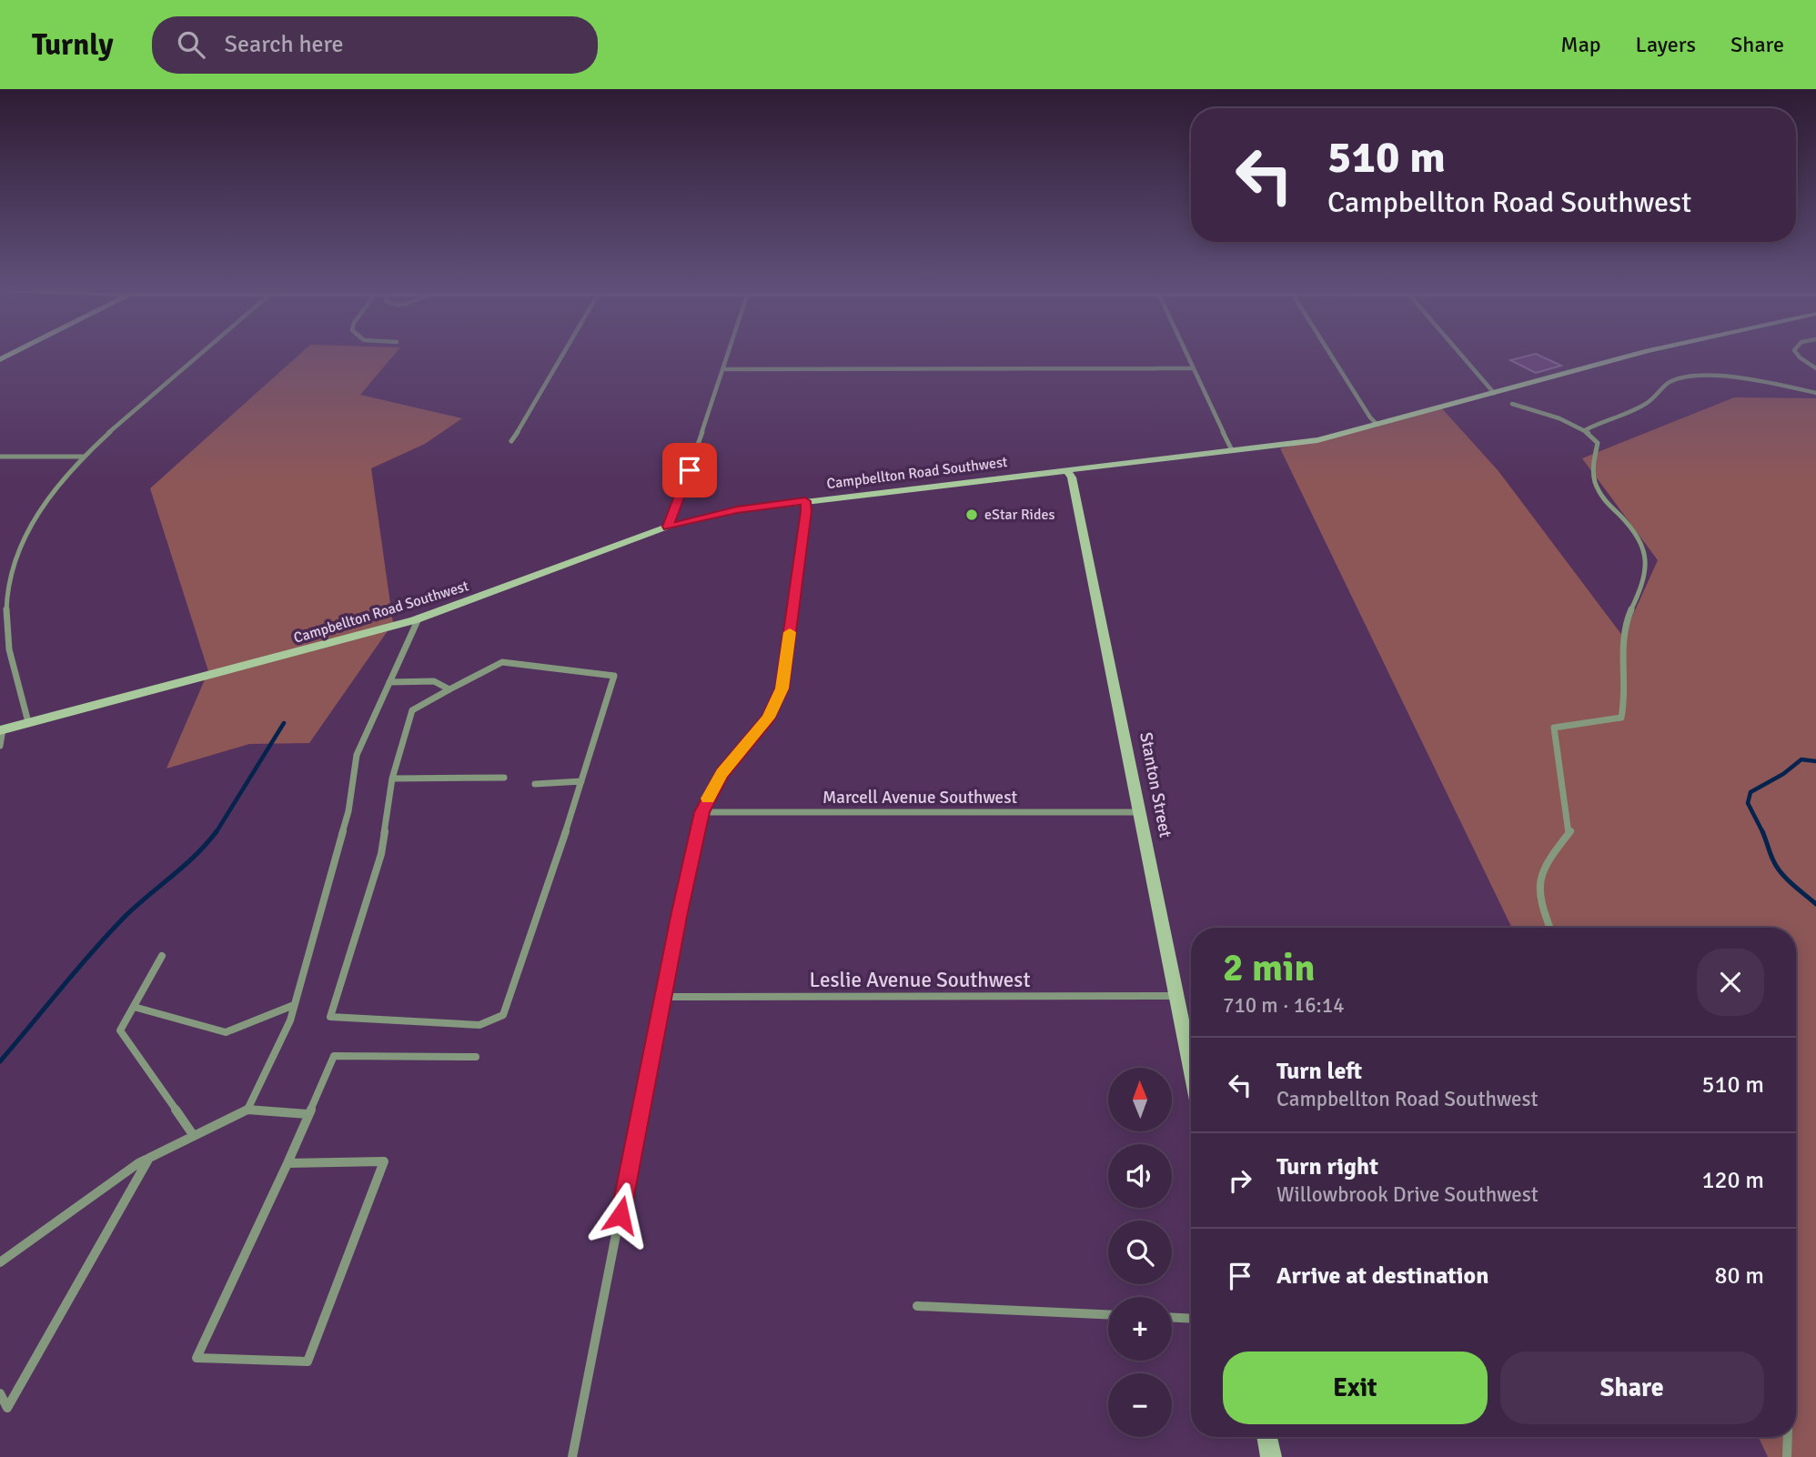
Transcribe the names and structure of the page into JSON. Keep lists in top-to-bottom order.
{
  "streets": {
    "street": [
      "Campbellton Road Southwest",
      "Stanton Street",
      "Marcell Avenue Southwest",
      "Leslie Avenue Southwest"
    ]
  },
  "crossings": [
    ["Campbellton Road Southwest", "Stanton Street"],
    ["Stanton Street", "Marcell Avenue Southwest"],
    ["Stanton Street", "Leslie Avenue Southwest"]
  ],
  "places": ["eStar Rides"],
  "north": "top",
  "page": {
    "header": "Turnly",
    "search": "Search here",
    "nav": ["Map", "Layers", "Share"],
    "turn": ["510 m", "Campbellton Road Southwest"],
    "heading": ["2 min", "710 m · 16:14"],
    "list": [
      {
        "name": "Turn left",
        "note": "Campbellton Road Southwest",
        "value": "510 m"
      },
      {
        "name": "Turn right",
        "note": "Willowbrook Drive Southwest",
        "value": "120 m"
      },
      {
        "name": "Arrive at destination",
        "value": "80 m"
      }
    ],
    "map_buttons": ["+", "−"],
    "buttons": ["Exit", "Share"]
  }
}
